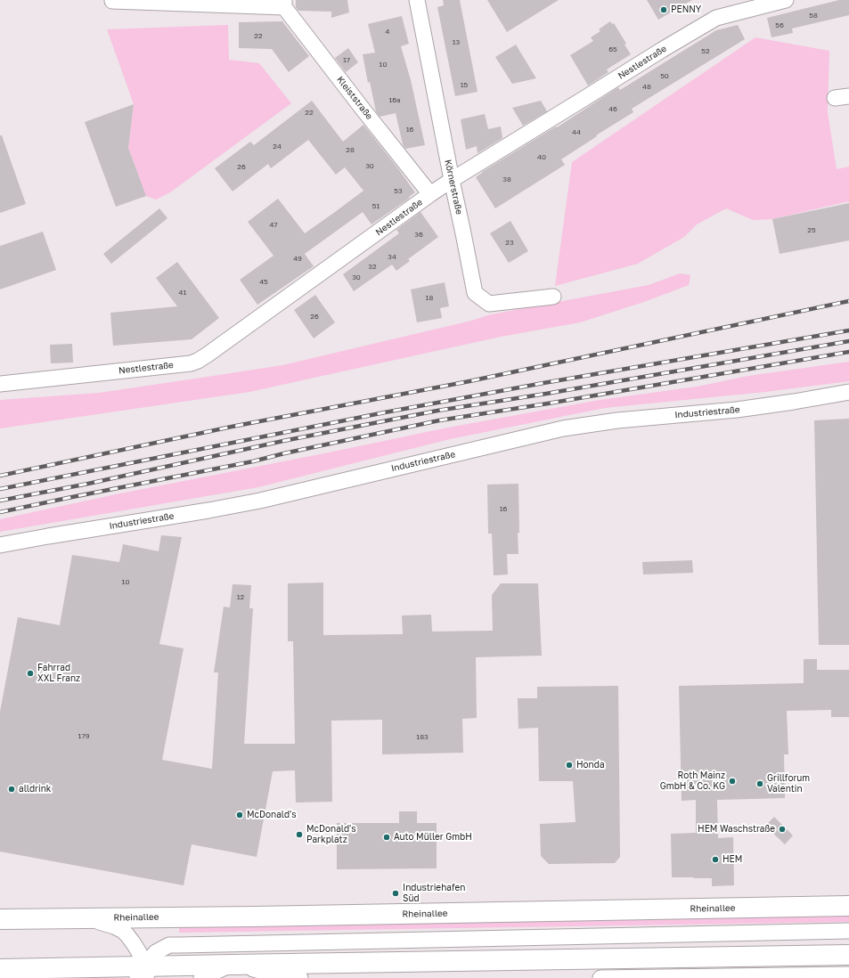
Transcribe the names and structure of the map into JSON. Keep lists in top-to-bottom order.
{
  "streets": {
    "main road": ["Rheinallee"],
    "street": [
      "Nestlestraße",
      "Kleiststraße",
      "Körnerstraße",
      "Industriestraße"
    ]
  },
  "crossings": [
    ["Nestlestraße", "Kleiststraße"],
    ["Nestlestraße", "Körnerstraße"]
  ],
  "places": [
    "PENNY",
    "Fahrrad XXL Franz",
    "Honda",
    "Roth Mainz GmbH & Co. KG",
    "Grillforum Valentin",
    "alldrink",
    "McDonald's",
    "HEM Waschstraße",
    "McDonald's Parkplatz",
    "Auto Müller GmbH",
    "HEM",
    "Industriehafen Süd"
  ],
  "house_numbers": [
    "58",
    "56",
    "4",
    "22",
    "13",
    "65",
    "52",
    "17",
    "10",
    "50",
    "15",
    "48",
    "16a",
    "46",
    "22",
    "16",
    "44",
    "24",
    "28",
    "40",
    "30",
    "26",
    "38",
    "53",
    "51",
    "47",
    "25",
    "36",
    "23",
    "34",
    "49",
    "32",
    "30",
    "45",
    "41",
    "18",
    "26",
    "16",
    "10",
    "12",
    "179",
    "183"
  ]
}
